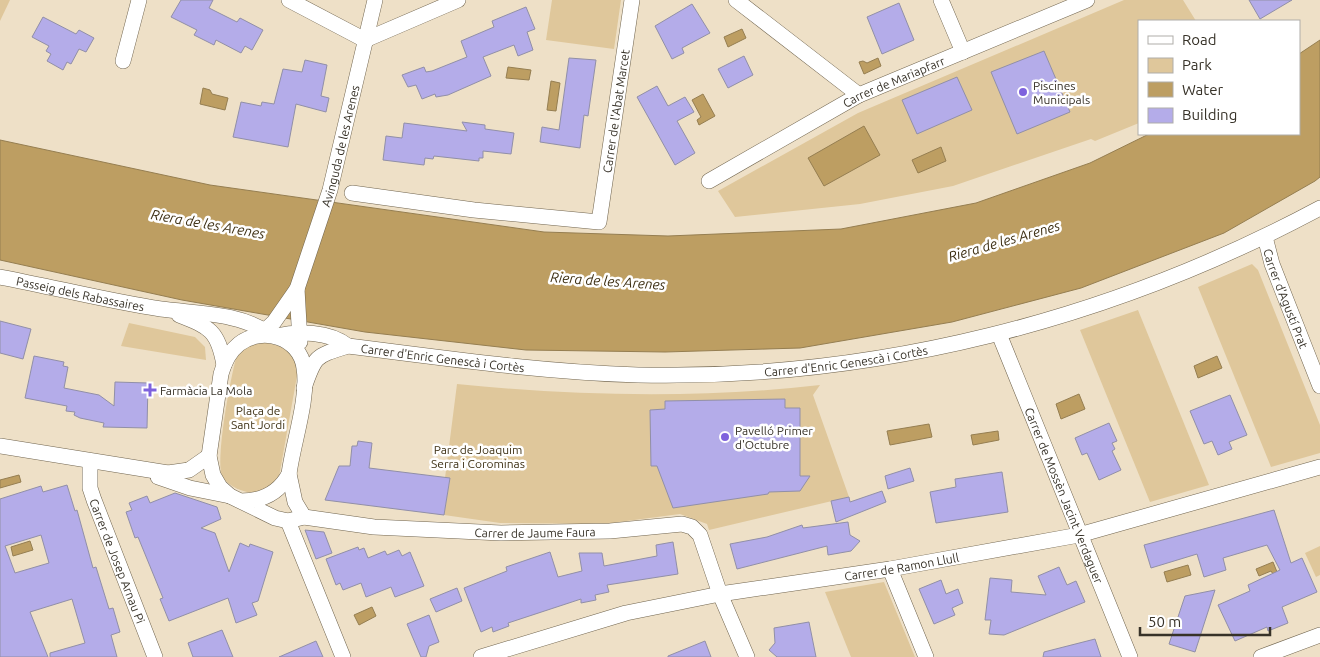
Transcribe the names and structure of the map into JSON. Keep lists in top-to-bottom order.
{
  "streets": {
    "street": [
      "Carrer de Mariapfarr",
      "Carrer de l'Abat Marcet",
      "Avinguda de les Arenes",
      "Passeig dels Rabassaires",
      "Carrer d'Agustí Prat",
      "Carrer d'Enric Genescà i Cortès",
      "Carrer de Mossèn Jacint Verdaguer",
      "Carrer de Jaume Faura",
      "Carrer de Josep Arnau Pi",
      "Carrer de Ramon Llull"
    ]
  },
  "crossings": [
    ["Avinguda de les Arenes", "Passeig dels Rabassaires"],
    ["Avinguda de les Arenes", "Carrer d'Enric Genescà i Cortès"],
    ["Passeig dels Rabassaires", "Carrer d'Enric Genescà i Cortès"],
    ["Carrer d'Agustí Prat", "Carrer d'Enric Genescà i Cortès"],
    ["Carrer d'Enric Genescà i Cortès", "Carrer de Mossèn Jacint Verdaguer"],
    ["Carrer de Mossèn Jacint Verdaguer", "Carrer de Ramon Llull"],
    ["Carrer de Jaume Faura", "Carrer de Ramon Llull"]
  ],
  "water": ["Riera de les Arenes"],
  "parks": ["Plaça de Sant Jordi", "Parc de Joaquim Serra i Corominas"],
  "places": {
    "other": ["Piscines Municipals", "Pavelló Primer d'Octubre"],
    "health": ["Farmàcia La Mola"]
  },
  "legend": [
    "Road",
    "Park",
    "Water",
    "Building"
  ],
  "scale_bar": "50 m"
}
